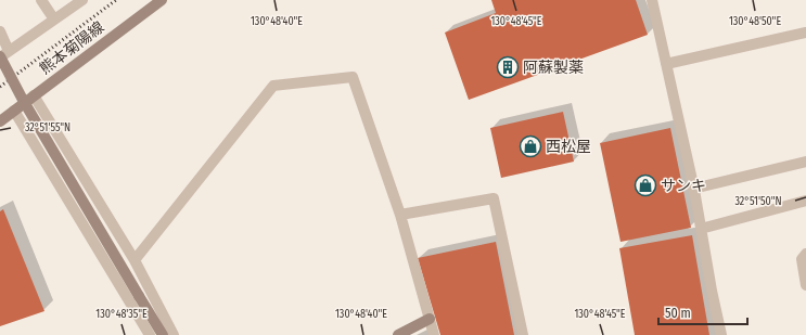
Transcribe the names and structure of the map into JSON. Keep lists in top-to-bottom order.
{
  "streets": {
    "street": ["熊本菊陽線"]
  },
  "places": {
    "building": ["阿蘇製薬"],
    "shop": ["西松屋", "サンキ"]
  },
  "scale_bar": "50 m",
  "coordinates": [
    "130°48'40\"E",
    "130°48'45\"E",
    "130°48'50\"E",
    "32°51'55\"N",
    "32°51'50\"N",
    "130°48'35\"E"
  ]
}
